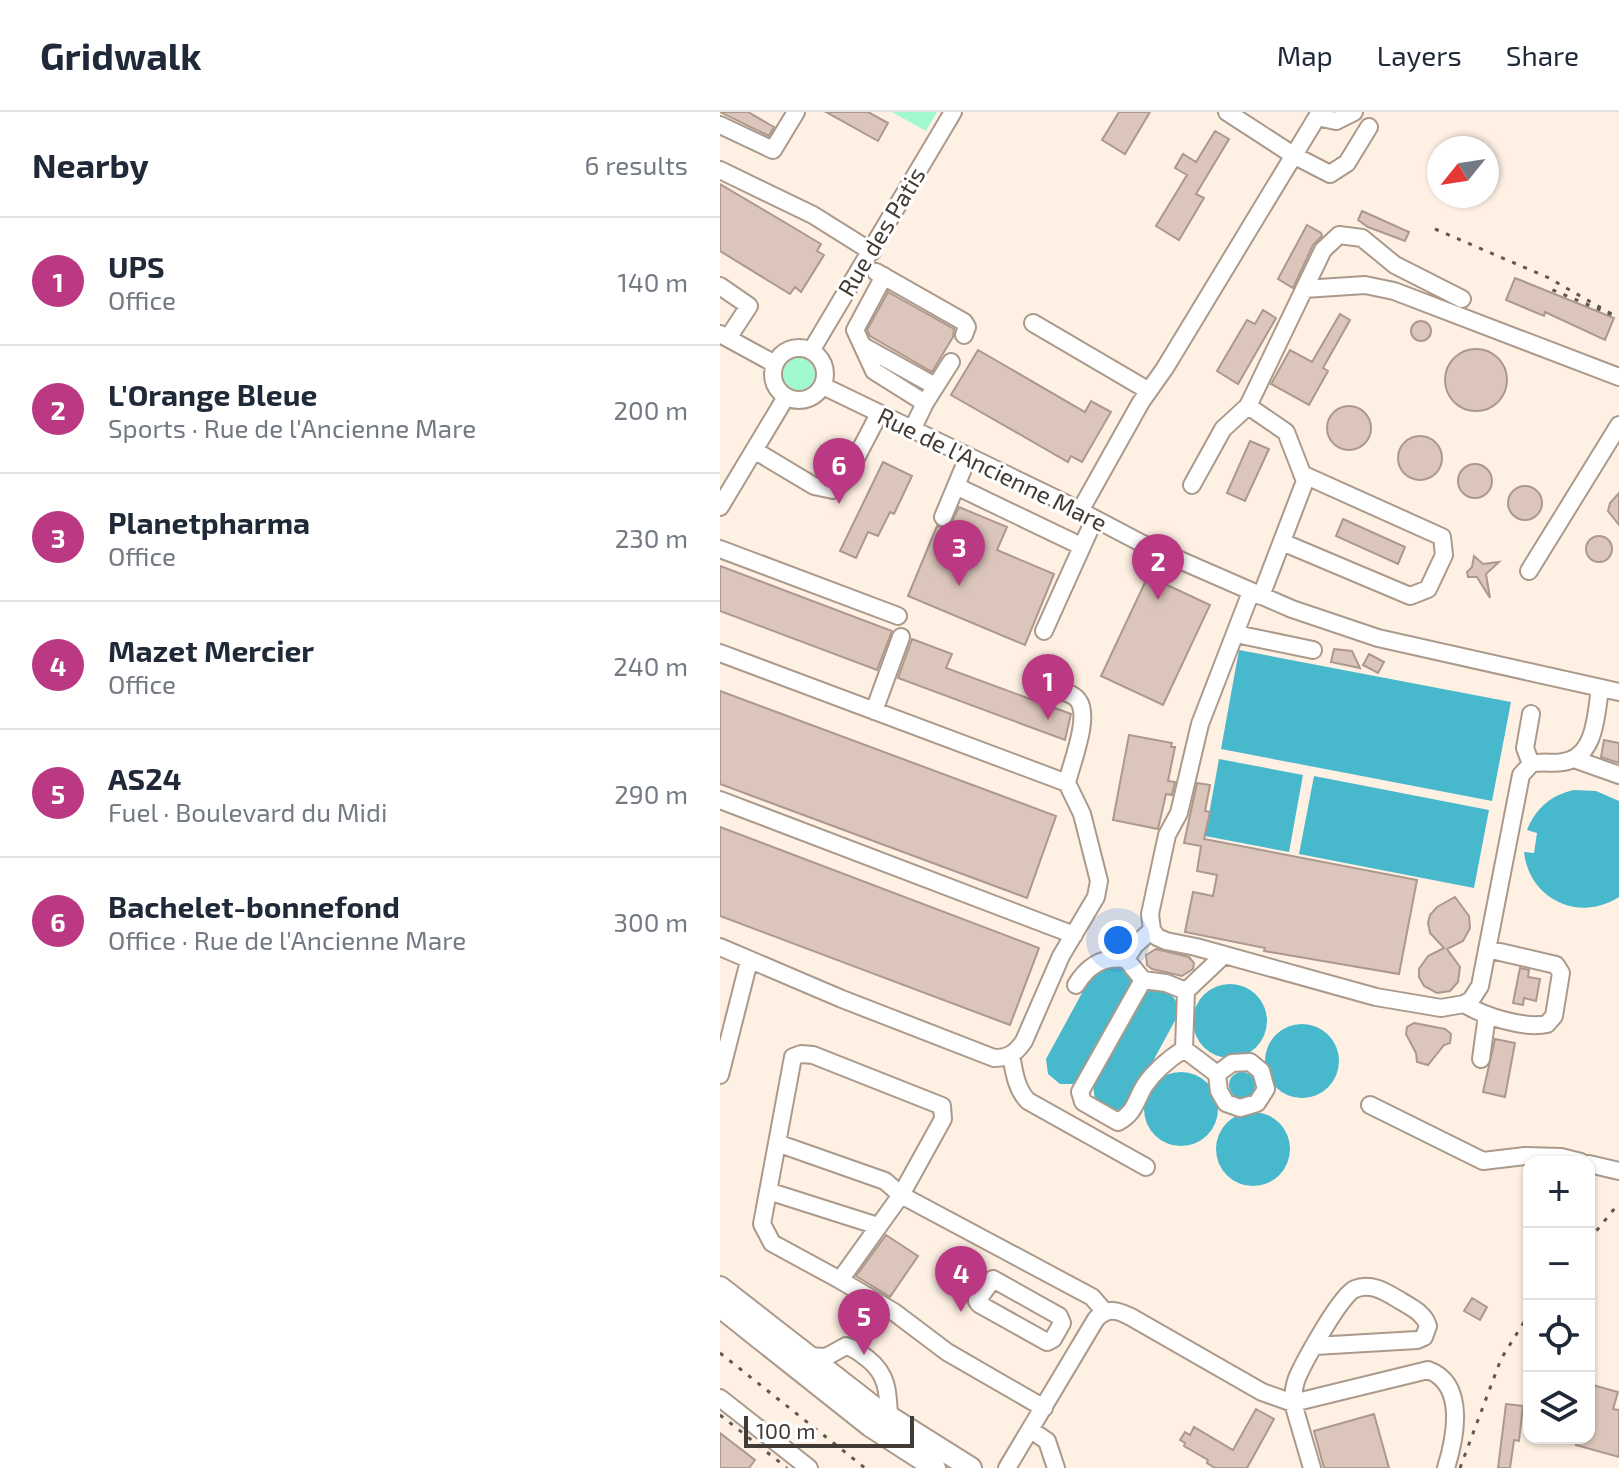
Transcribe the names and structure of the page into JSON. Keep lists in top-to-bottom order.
{
  "streets": {
    "street": ["Rue des Patis", "Rue de l'Ancienne Mare"]
  },
  "crossings": [
    ["Rue des Patis", "Rue de l'Ancienne Mare"]
  ],
  "scale_bar": "100 m",
  "north": "bottom left",
  "page": {
    "header": "Gridwalk",
    "nav": ["Map", "Layers", "Share"],
    "heading": ["Nearby", "6 results"],
    "list": [
      {
        "mark": "1",
        "name": "UPS",
        "note": "Office",
        "value": "140 m"
      },
      {
        "mark": "2",
        "name": "L'Orange Bleue",
        "note": "Sports · Rue de l'Ancienne Mare",
        "value": "200 m"
      },
      {
        "mark": "3",
        "name": "Planetpharma",
        "note": "Office",
        "value": "230 m"
      },
      {
        "mark": "4",
        "name": "Mazet Mercier",
        "note": "Office",
        "value": "240 m"
      },
      {
        "mark": "5",
        "name": "AS24",
        "note": "Fuel · Boulevard du Midi",
        "value": "290 m"
      },
      {
        "mark": "6",
        "name": "Bachelet-bonnefond",
        "note": "Office · Rue de l'Ancienne Mare",
        "value": "300 m"
      }
    ],
    "pins": [
      "6",
      "3",
      "2",
      "1",
      "4",
      "5"
    ],
    "map_buttons": ["+", "−"],
    "scale": "100 m"
  }
}
